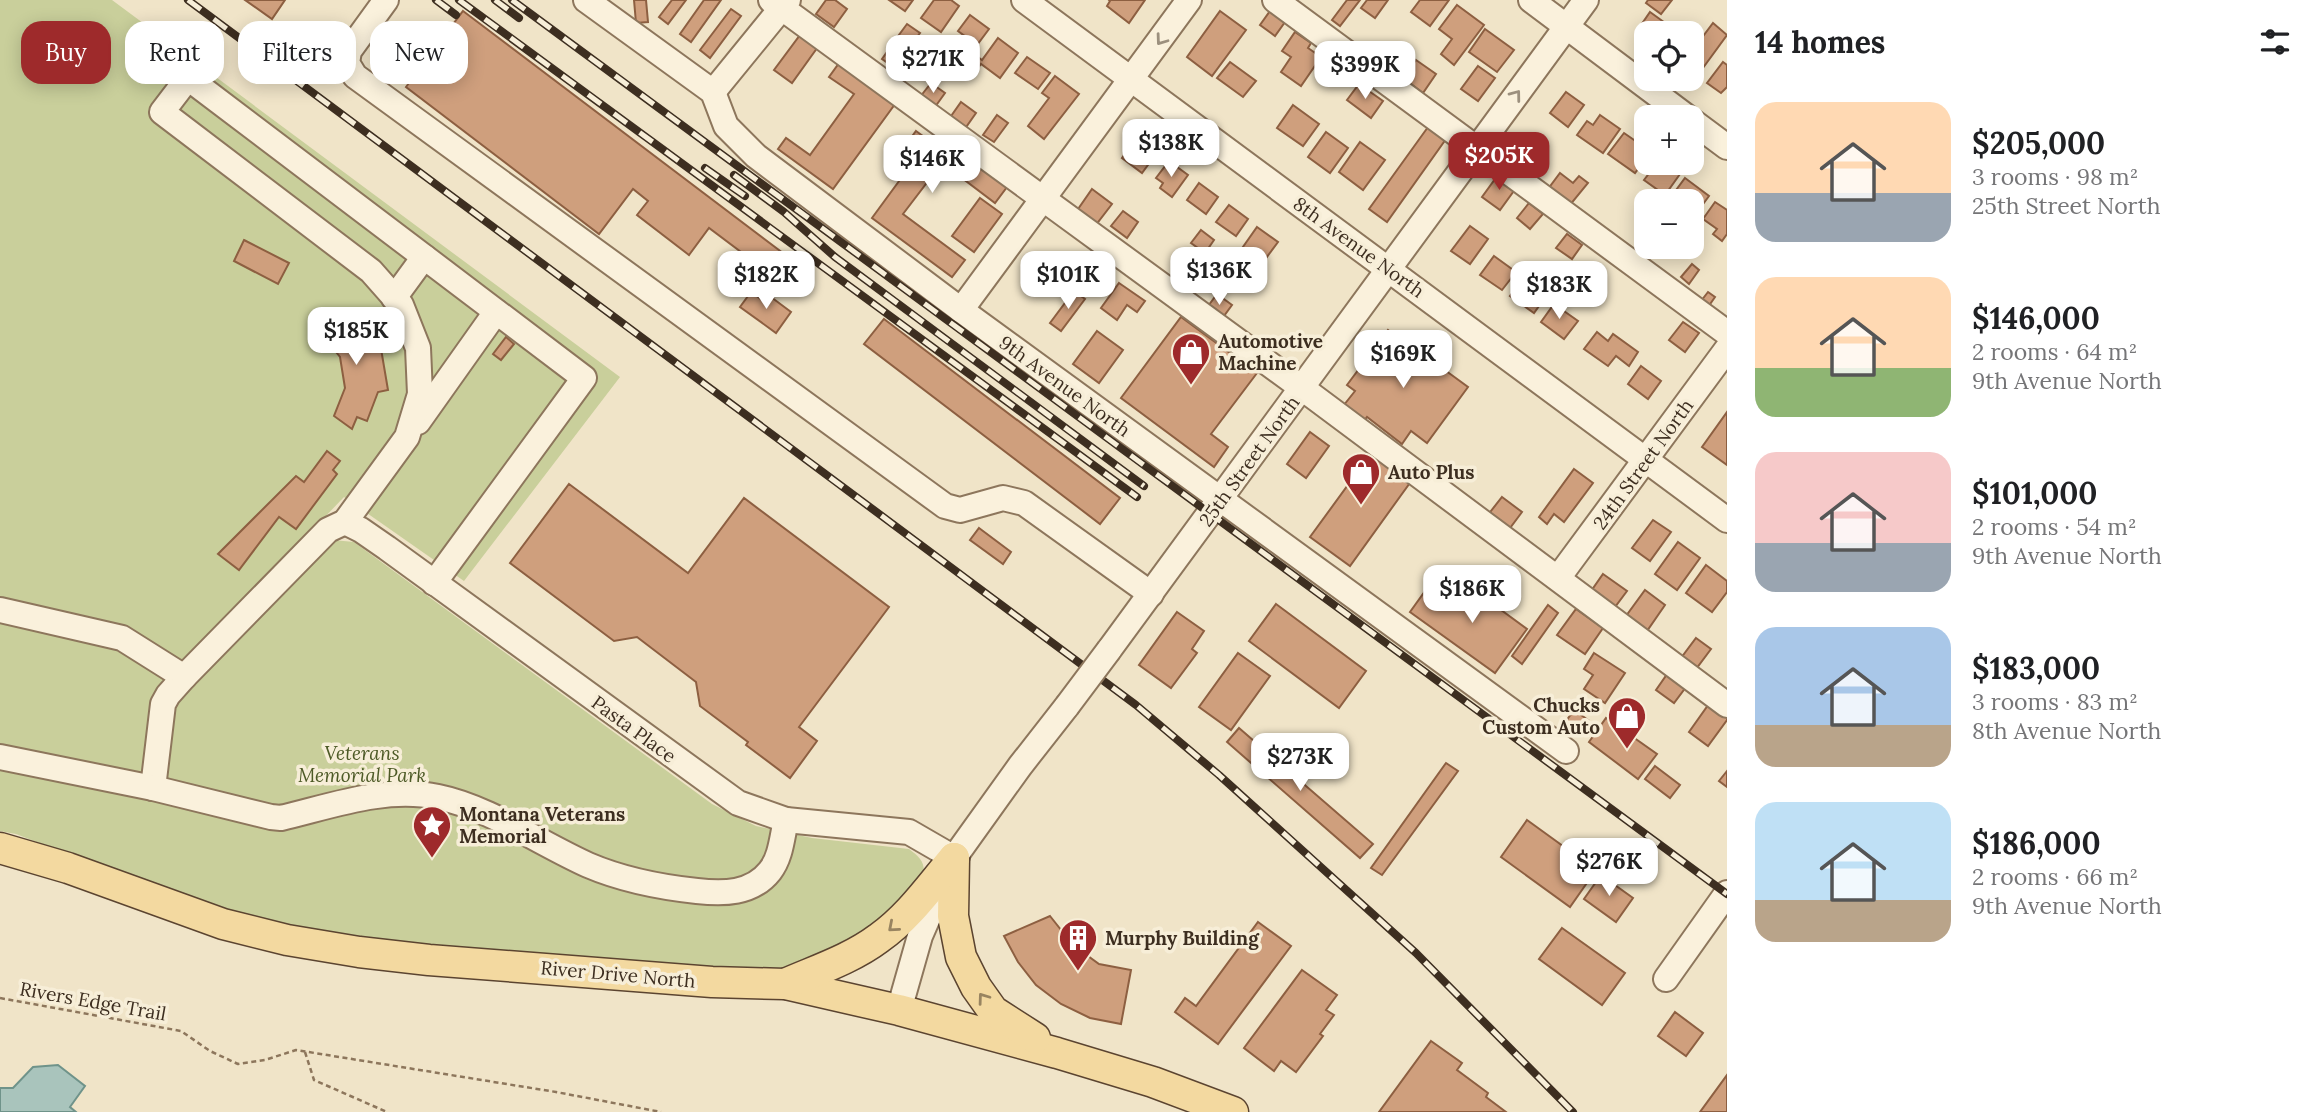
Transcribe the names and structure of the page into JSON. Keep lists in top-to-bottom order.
{
  "streets": {
    "main road": ["River Drive North"],
    "street": [
      "8th Avenue North",
      "9th Avenue North",
      "25th Street North",
      "24th Street North",
      "Pasta Place"
    ],
    "path": ["Rivers Edge Trail"]
  },
  "crossings": [
    ["8th Avenue North", "25th Street North"],
    ["8th Avenue North", "24th Street North"],
    ["9th Avenue North", "25th Street North"],
    ["25th Street North", "Pasta Place"]
  ],
  "parks": ["Veterans Memorial Park"],
  "places": {
    "shop": ["Automotive Machine", "Auto Plus", "Chucks Custom Auto"],
    "place": ["Montana Veterans Memorial"],
    "building": ["Murphy Building"]
  },
  "page": {
    "heading": "14 homes",
    "map_buttons": ["+", "−"],
    "chip": [
      "Buy",
      "Rent",
      "Filters",
      "New"
    ],
    "price": [
      "$271K",
      "$399K",
      "$138K",
      "$205K",
      "$146K",
      "$136K",
      "$182K",
      "$101K",
      "$183K",
      "$185K",
      "$169K",
      "$186K",
      "$273K",
      "$276K"
    ],
    "list": [
      {
        "name": "$205,000",
        "note": "3 rooms · 98 m² · 25th Street North"
      },
      {
        "name": "$146,000",
        "note": "2 rooms · 64 m² · 9th Avenue North"
      },
      {
        "name": "$101,000",
        "note": "2 rooms · 54 m² · 9th Avenue North"
      },
      {
        "name": "$183,000",
        "note": "3 rooms · 83 m² · 8th Avenue North"
      },
      {
        "name": "$186,000",
        "note": "2 rooms · 66 m² · 9th Avenue North"
      }
    ]
  }
}
